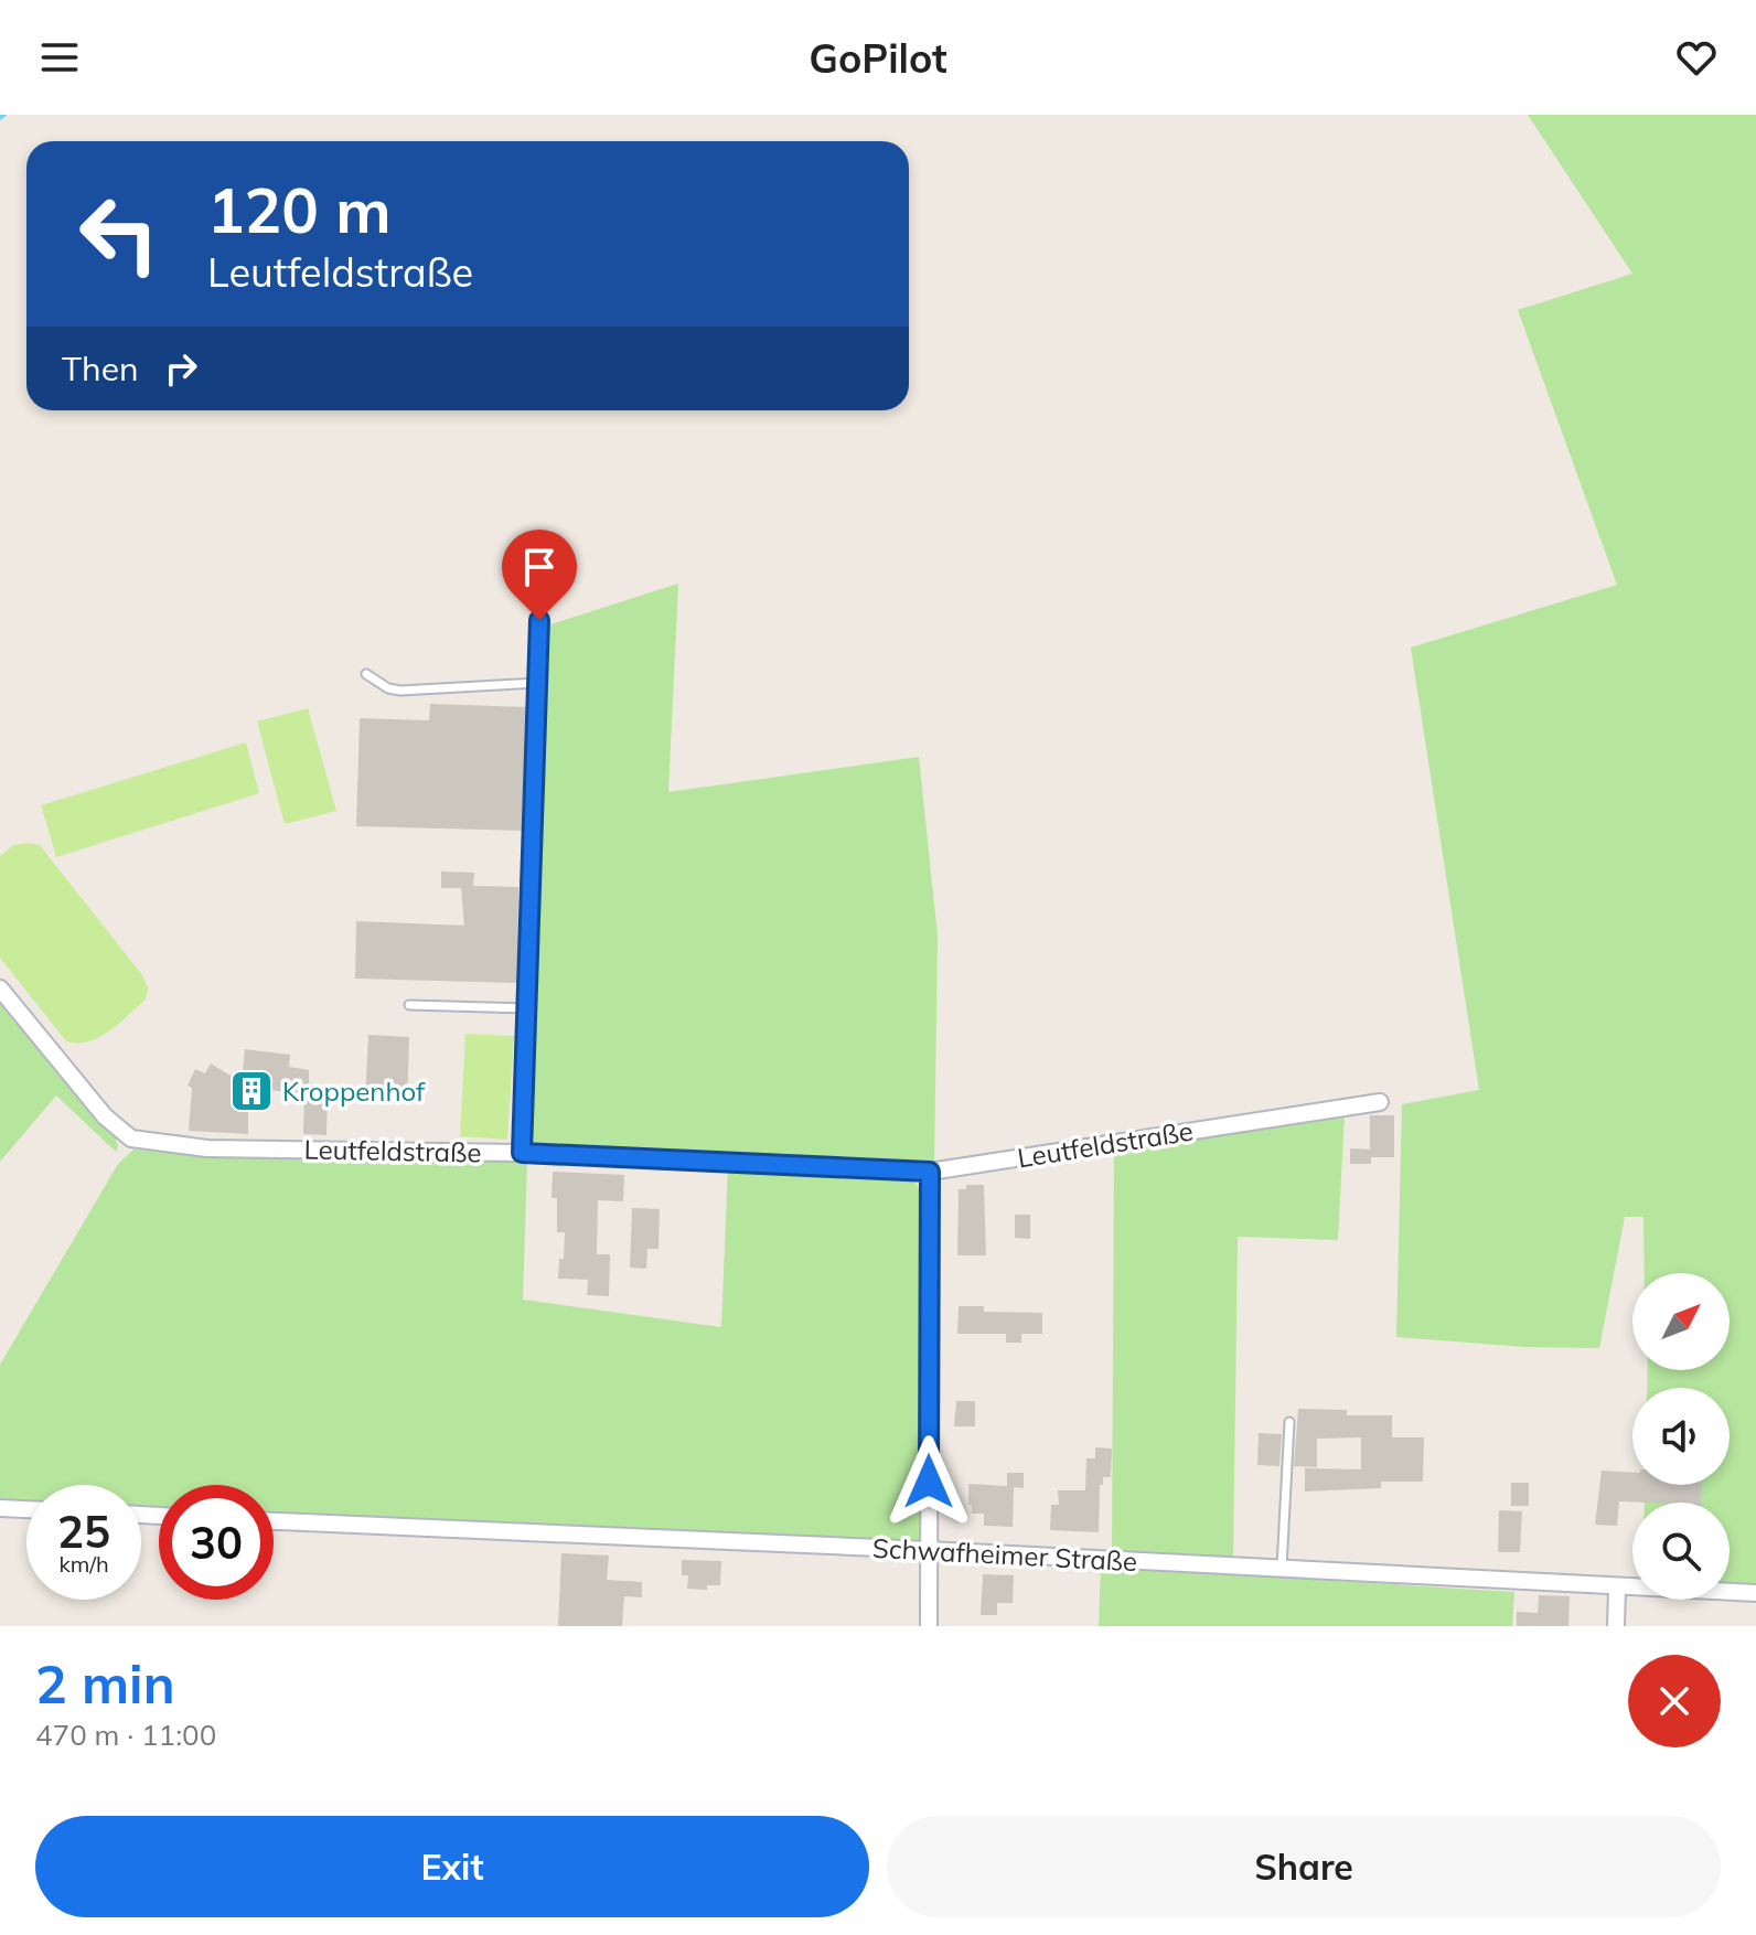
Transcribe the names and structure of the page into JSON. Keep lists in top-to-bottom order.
{
  "streets": {
    "street": ["Leutfeldstraße", "Schwafheimer Straße"]
  },
  "places": {
    "building": ["Kroppenhof"]
  },
  "north": "top right",
  "page": {
    "header": "GoPilot",
    "turn": ["120 m", "Leutfeldstraße"],
    "then": "Then",
    "speed": "25 km/h",
    "limit": "30",
    "heading": ["2 min", "470 m · 11:00"],
    "buttons": ["Exit", "Share"]
  }
}
